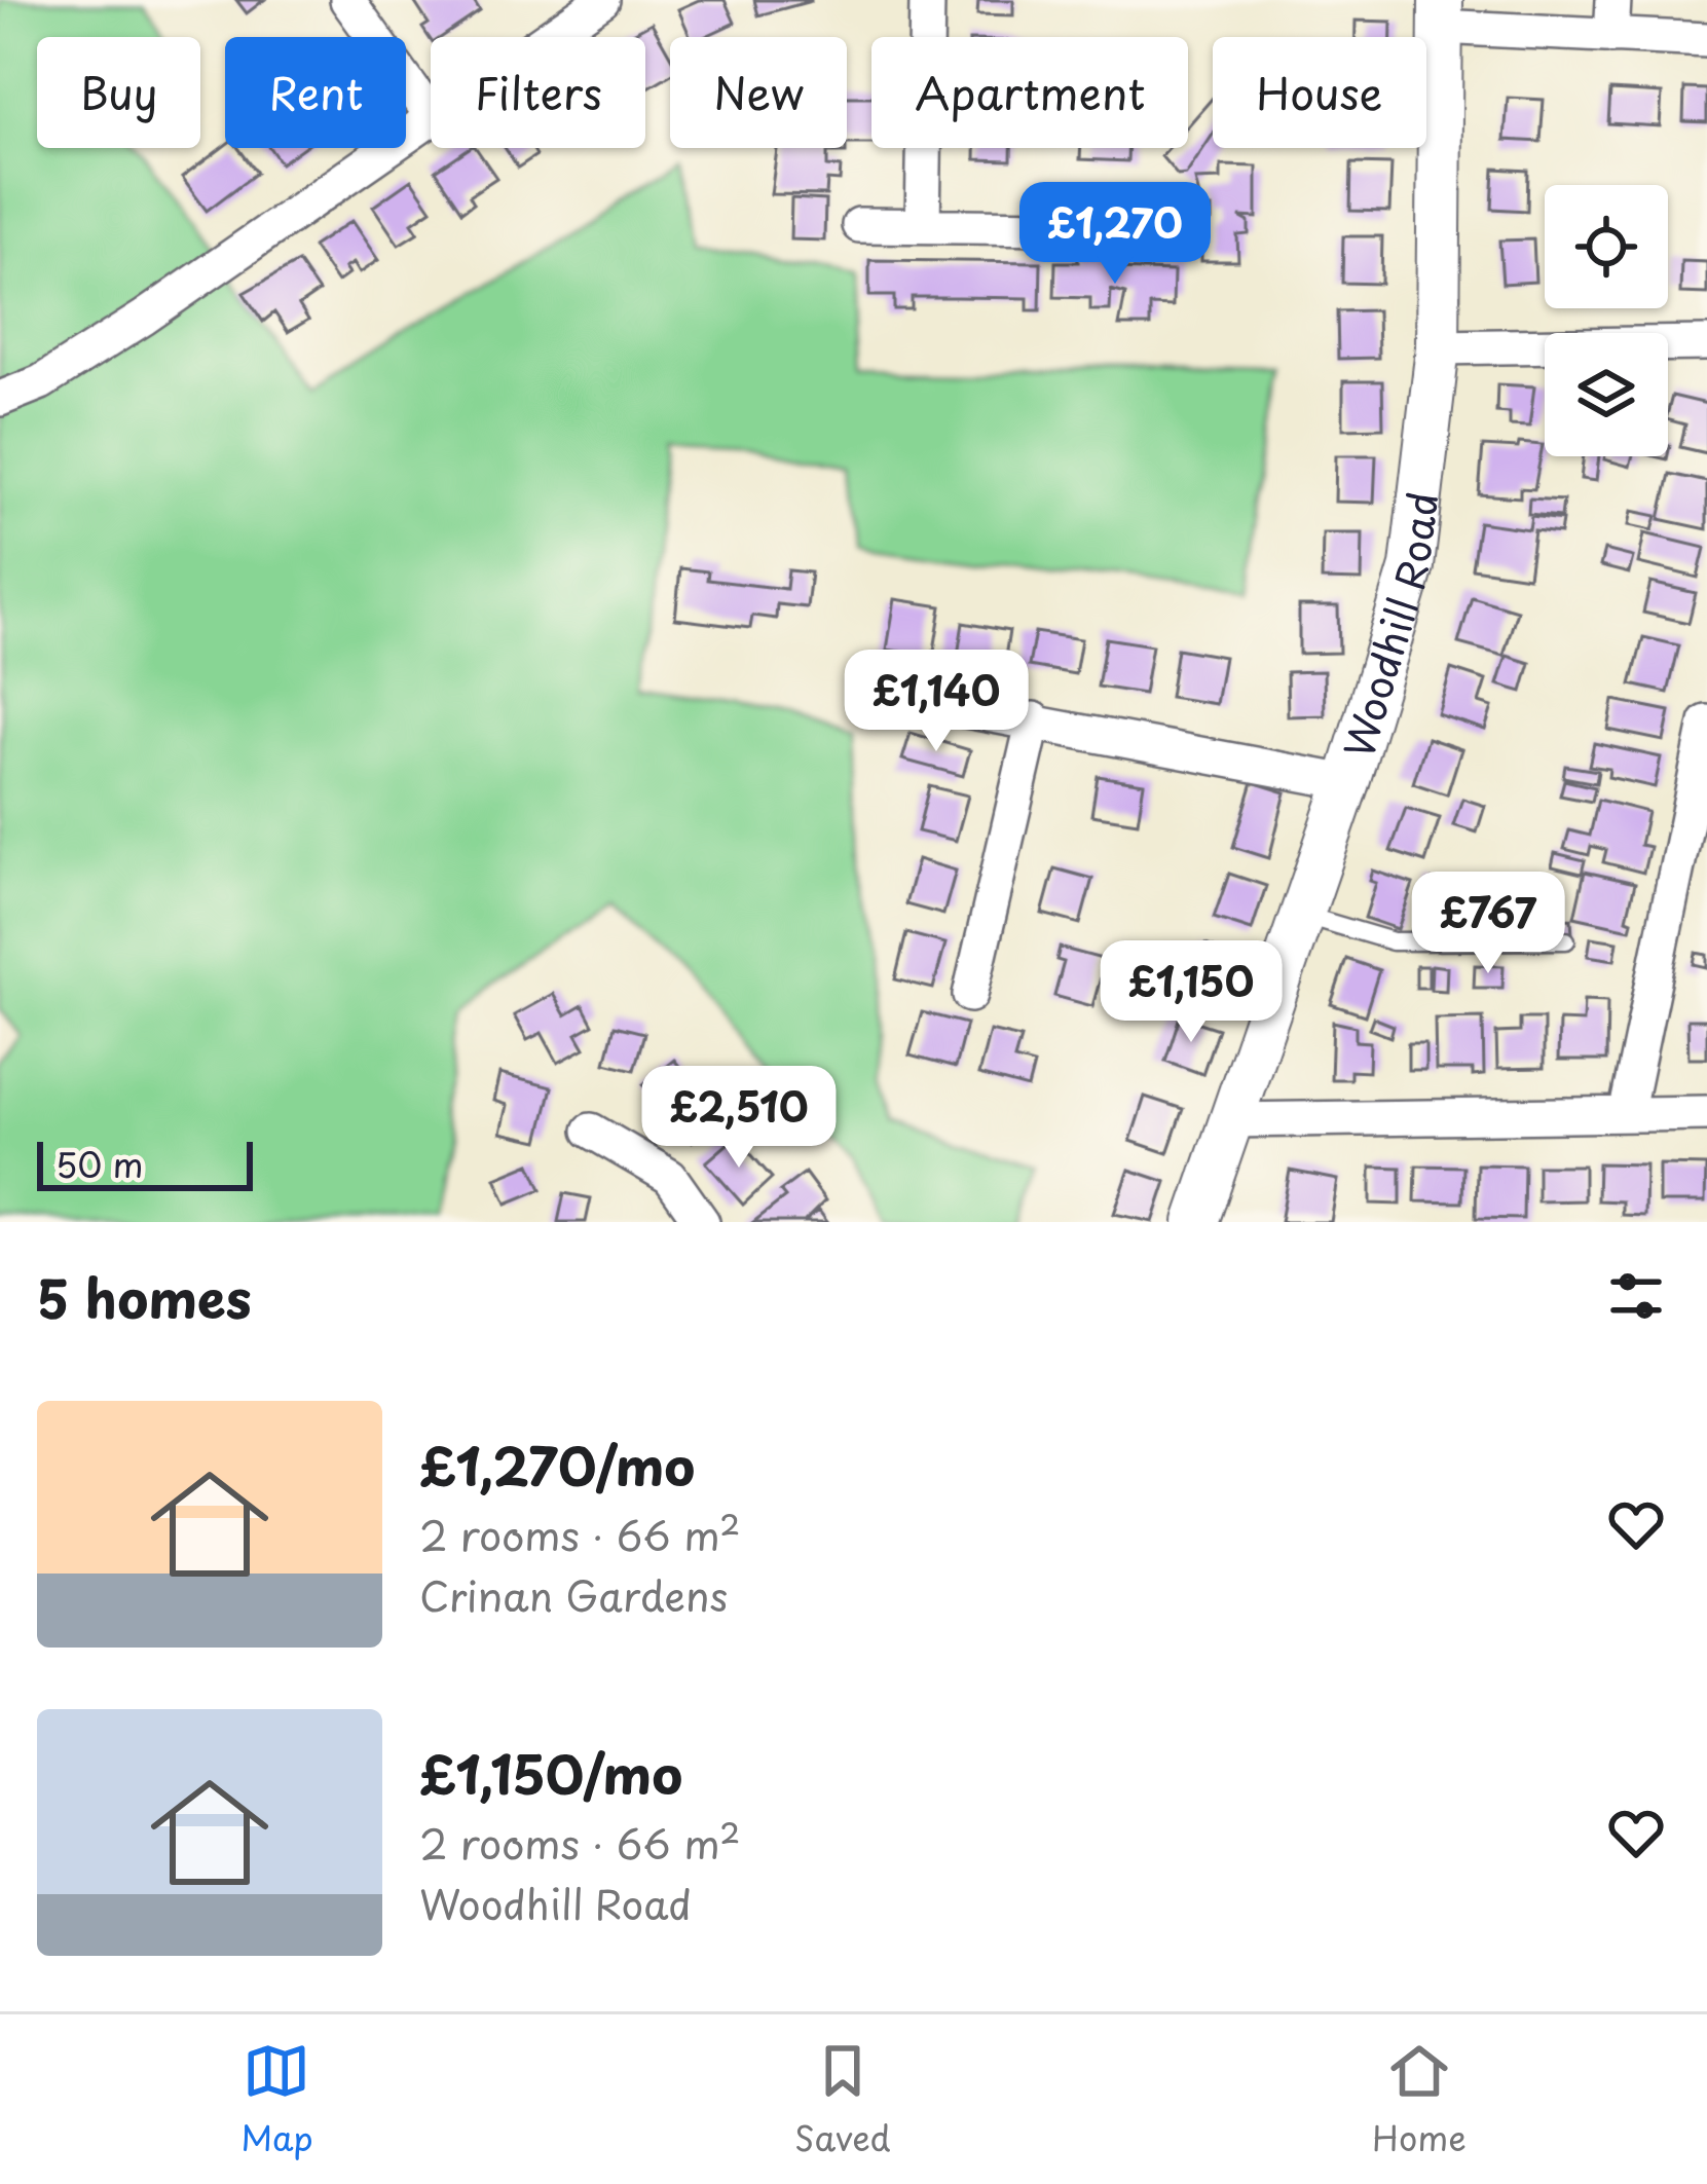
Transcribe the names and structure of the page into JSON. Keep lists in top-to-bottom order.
{
  "streets": {
    "street": ["Woodhill Road"]
  },
  "scale_bar": "50 m",
  "page": {
    "chip": [
      "Buy",
      "Rent",
      "Filters",
      "New",
      "Apartment",
      "House"
    ],
    "price": [
      "£1,270",
      "£1,140",
      "£767",
      "£1,150",
      "£2,510"
    ],
    "scale": "50 m",
    "heading": "5 homes",
    "list": [
      {
        "name": "£1,270/mo",
        "note": "2 rooms · 66 m² · Crinan Gardens"
      },
      {
        "name": "£1,150/mo",
        "note": "2 rooms · 66 m² · Woodhill Road"
      }
    ],
    "tabs": ["Map", "Saved", "Home"]
  }
}
